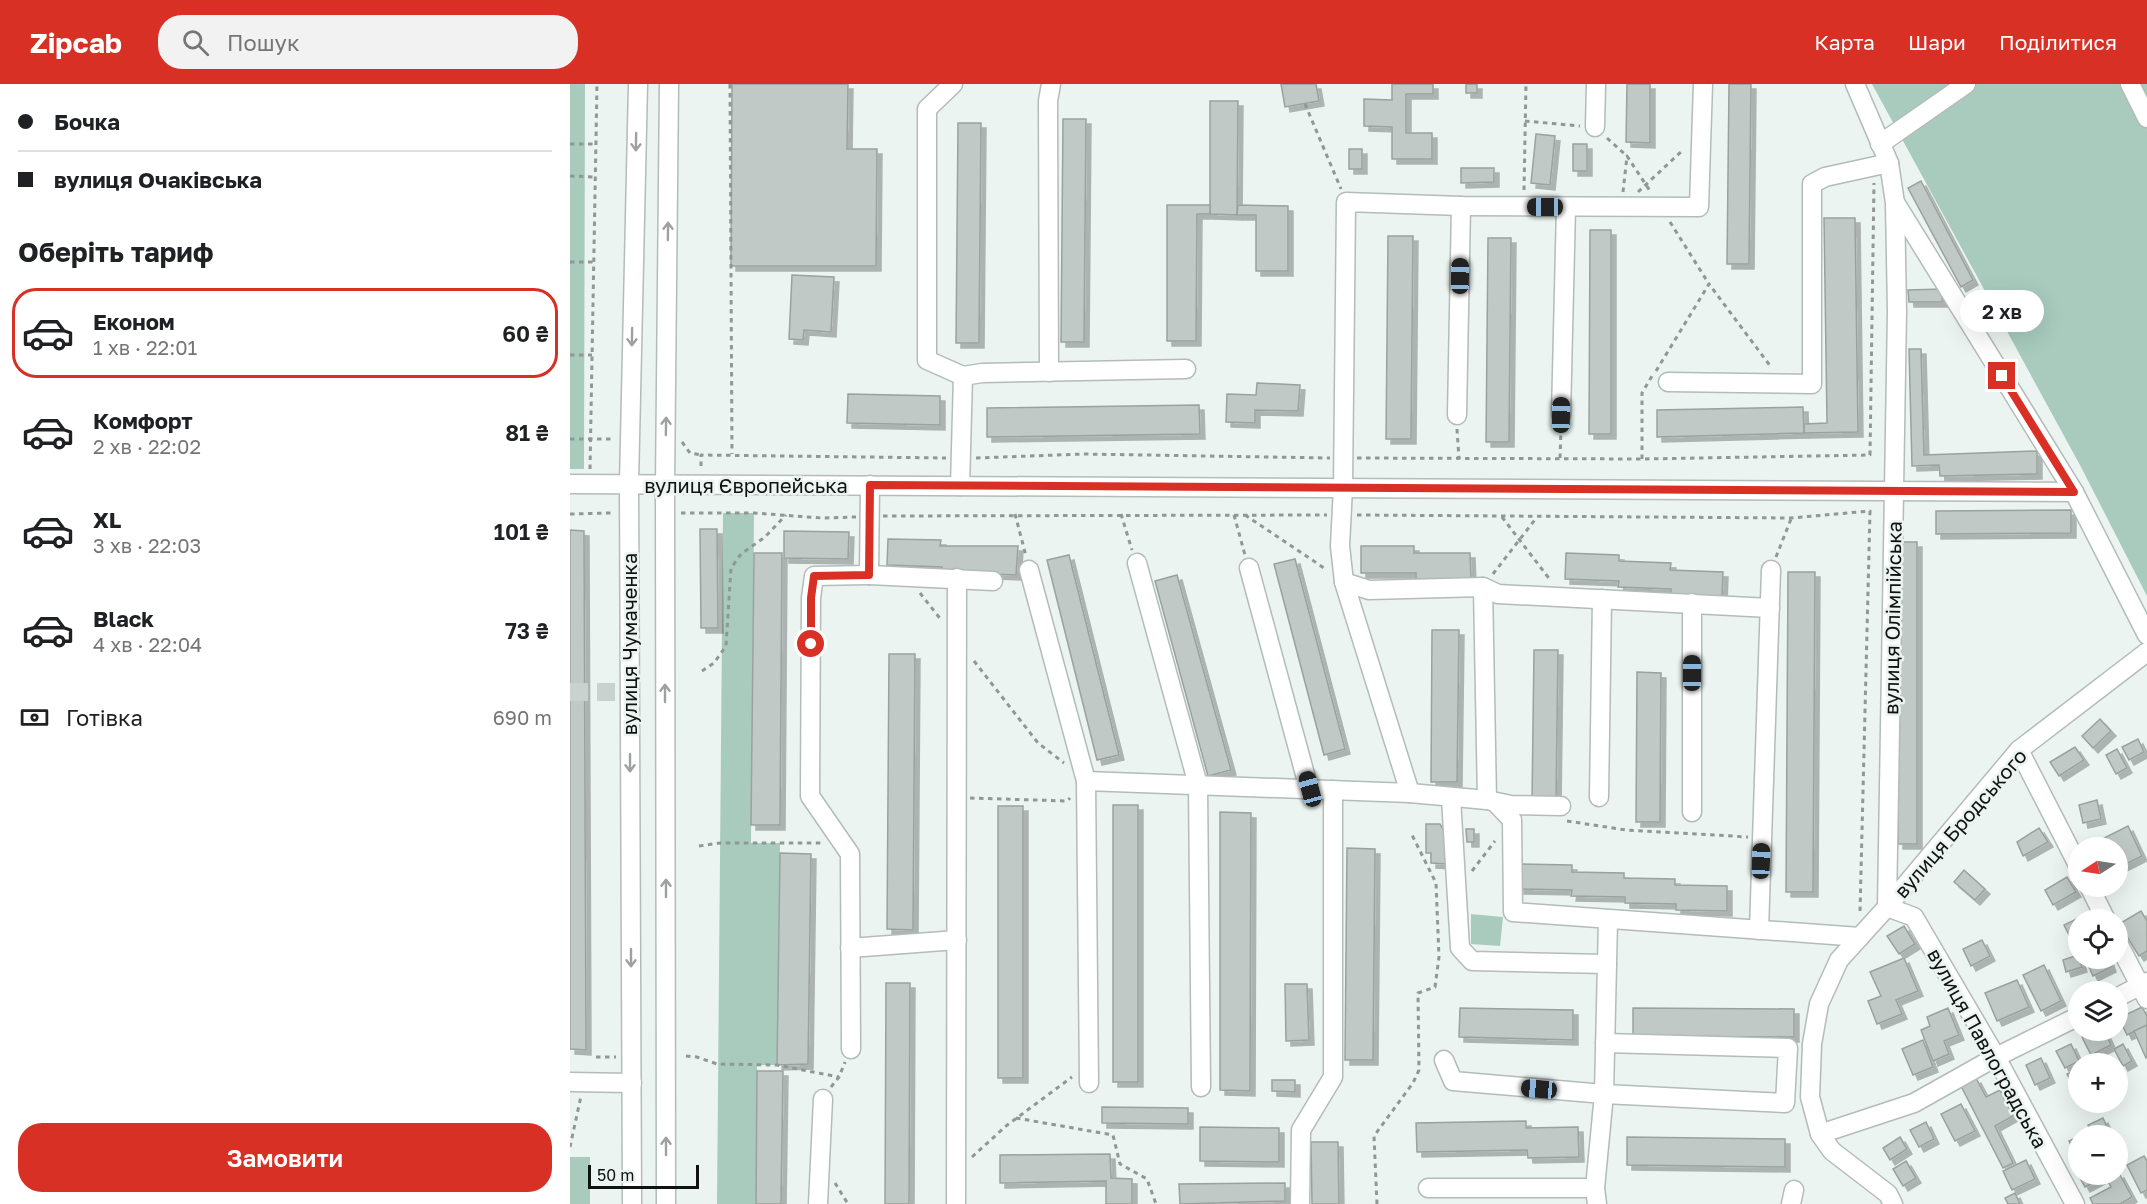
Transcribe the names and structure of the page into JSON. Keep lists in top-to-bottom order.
{
  "streets": {
    "street": [
      "вулиця Європейська",
      "вулиця Олімпійська",
      "вулиця Чумаченка",
      "вулиця Бродського",
      "вулиця Павлоградська"
    ]
  },
  "crossings": [
    ["вулиця Європейська", "вулиця Олімпійська"],
    ["вулиця Європейська", "вулиця Чумаченка"],
    ["вулиця Олімпійська", "вулиця Бродського"],
    ["вулиця Олімпійська", "вулиця Павлоградська"],
    ["вулиця Бродського", "вулиця Павлоградська"]
  ],
  "scale_bar": "50 m",
  "north": "left",
  "page": {
    "header": "Zipcab",
    "search": "Пошук",
    "nav": ["Карта", "Шари", "Поділитися"],
    "banner": ["Бочка", "вулиця Очаківська"],
    "heading": "Оберіть тариф",
    "list": [
      {
        "name": "Економ",
        "note": "1 хв · 22:01",
        "value": "60 ₴"
      },
      {
        "name": "Комфорт",
        "note": "2 хв · 22:02",
        "value": "81 ₴"
      },
      {
        "name": "XL",
        "note": "3 хв · 22:03",
        "value": "101 ₴"
      },
      {
        "name": "Black",
        "note": "4 хв · 22:04",
        "value": "73 ₴"
      }
    ],
    "bubble": "2 хв",
    "pay": ["Готівка", "690 m"],
    "map_buttons": ["+", "−"],
    "buttons": "Замовити",
    "scale": "50 m"
  }
}
